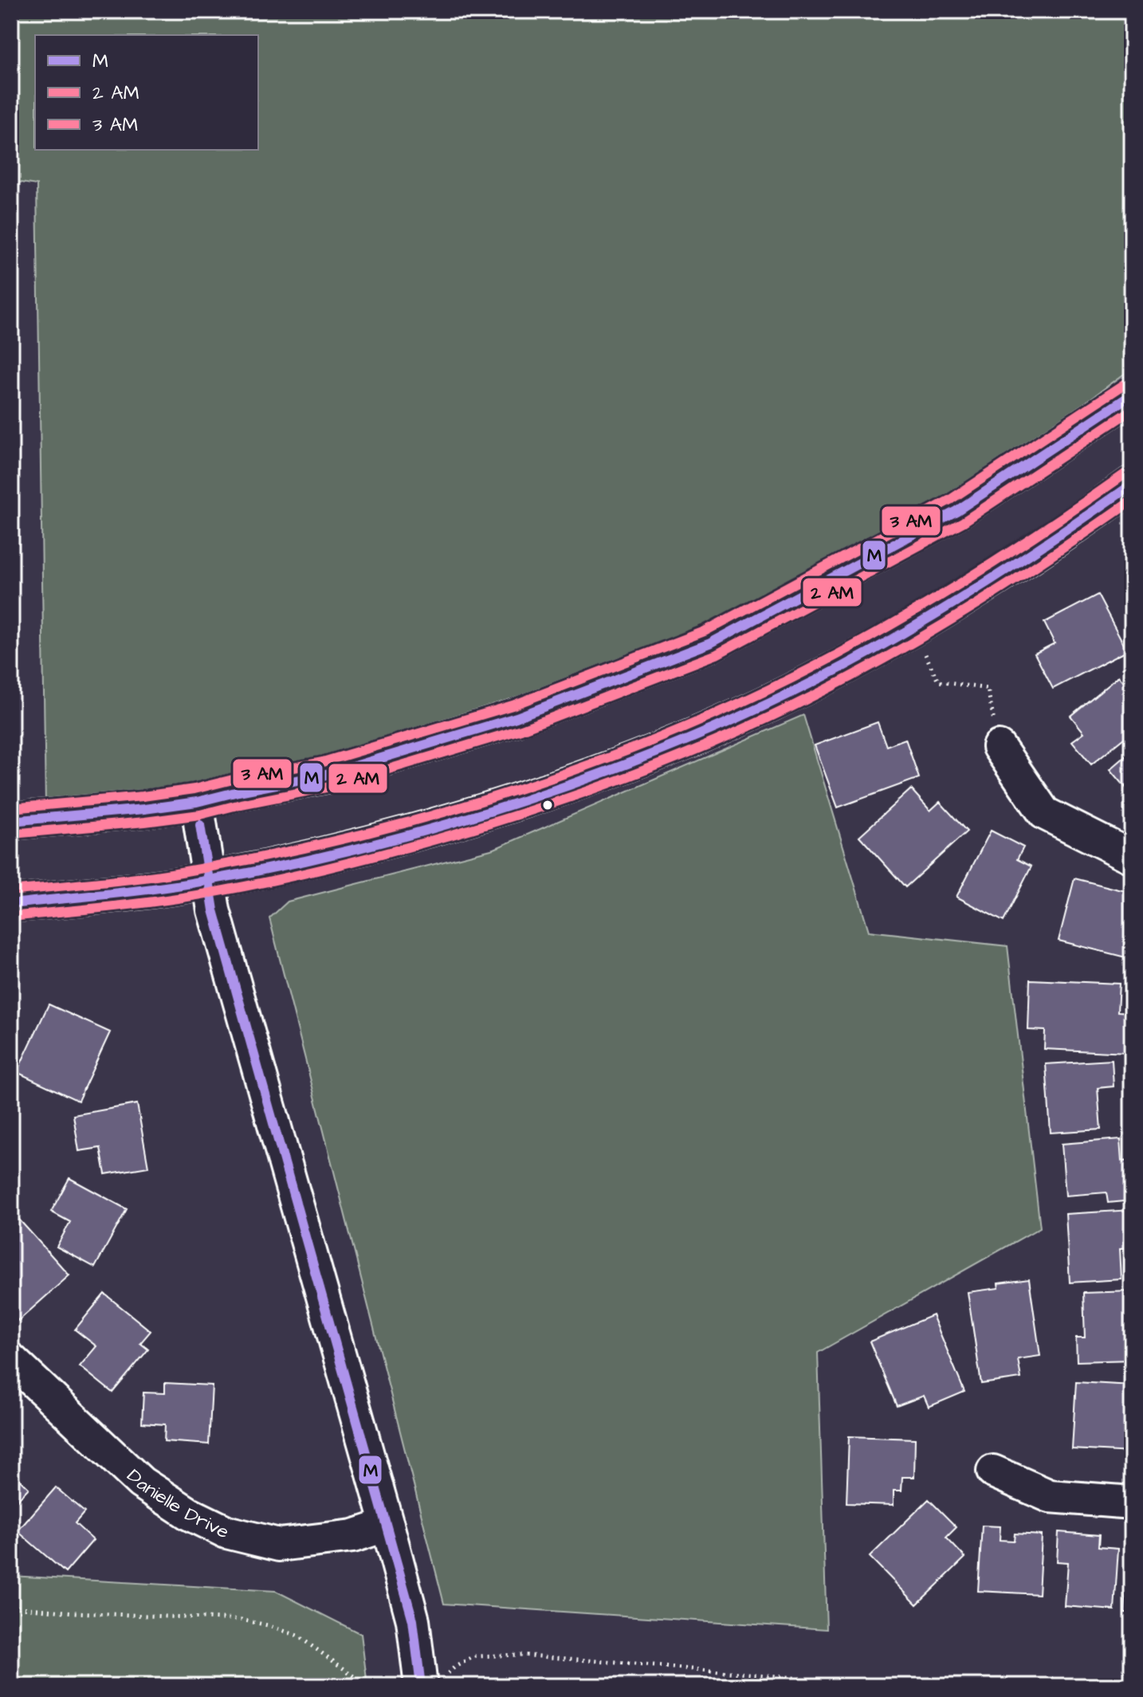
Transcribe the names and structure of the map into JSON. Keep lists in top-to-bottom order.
{
  "streets": {
    "street": ["Danielle Drive"]
  },
  "lines": ["transit line M"],
  "legend": ["M", "2 AM", "3 AM"]
}
